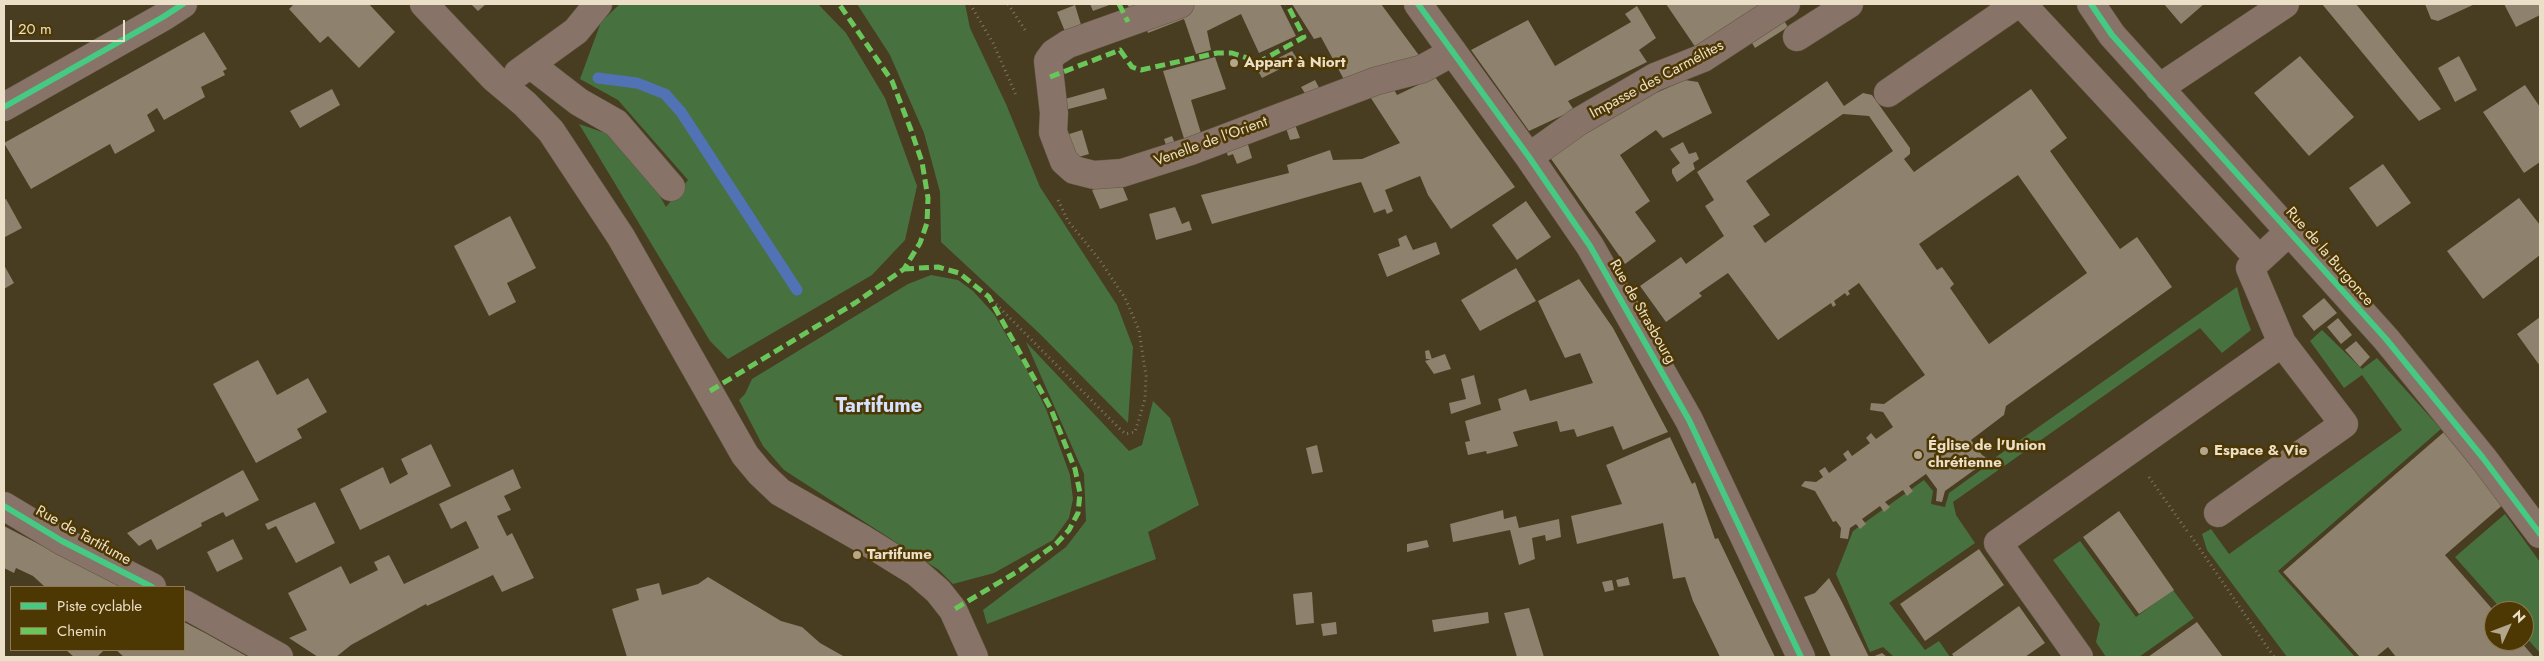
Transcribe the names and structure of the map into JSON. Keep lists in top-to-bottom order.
{
  "streets": {
    "street": [
      "Impasse des Carmélites",
      "Venelle de l'Orient",
      "Rue de la Burgonce",
      "Rue de Strasbourg",
      "Rue de Tartifume"
    ]
  },
  "crossings": [
    ["Impasse des Carmélites", "Rue de Strasbourg"],
    ["Venelle de l'Orient", "Rue de Strasbourg"]
  ],
  "districts": ["Tartifume"],
  "places": [
    "Appart à Niort",
    "Espace & Vie",
    "Église de l'Union chrétienne",
    "Tartifume"
  ],
  "legend": ["Piste cyclable", "Chemin"],
  "scale_bar": "20 m",
  "north": "top right"
}
